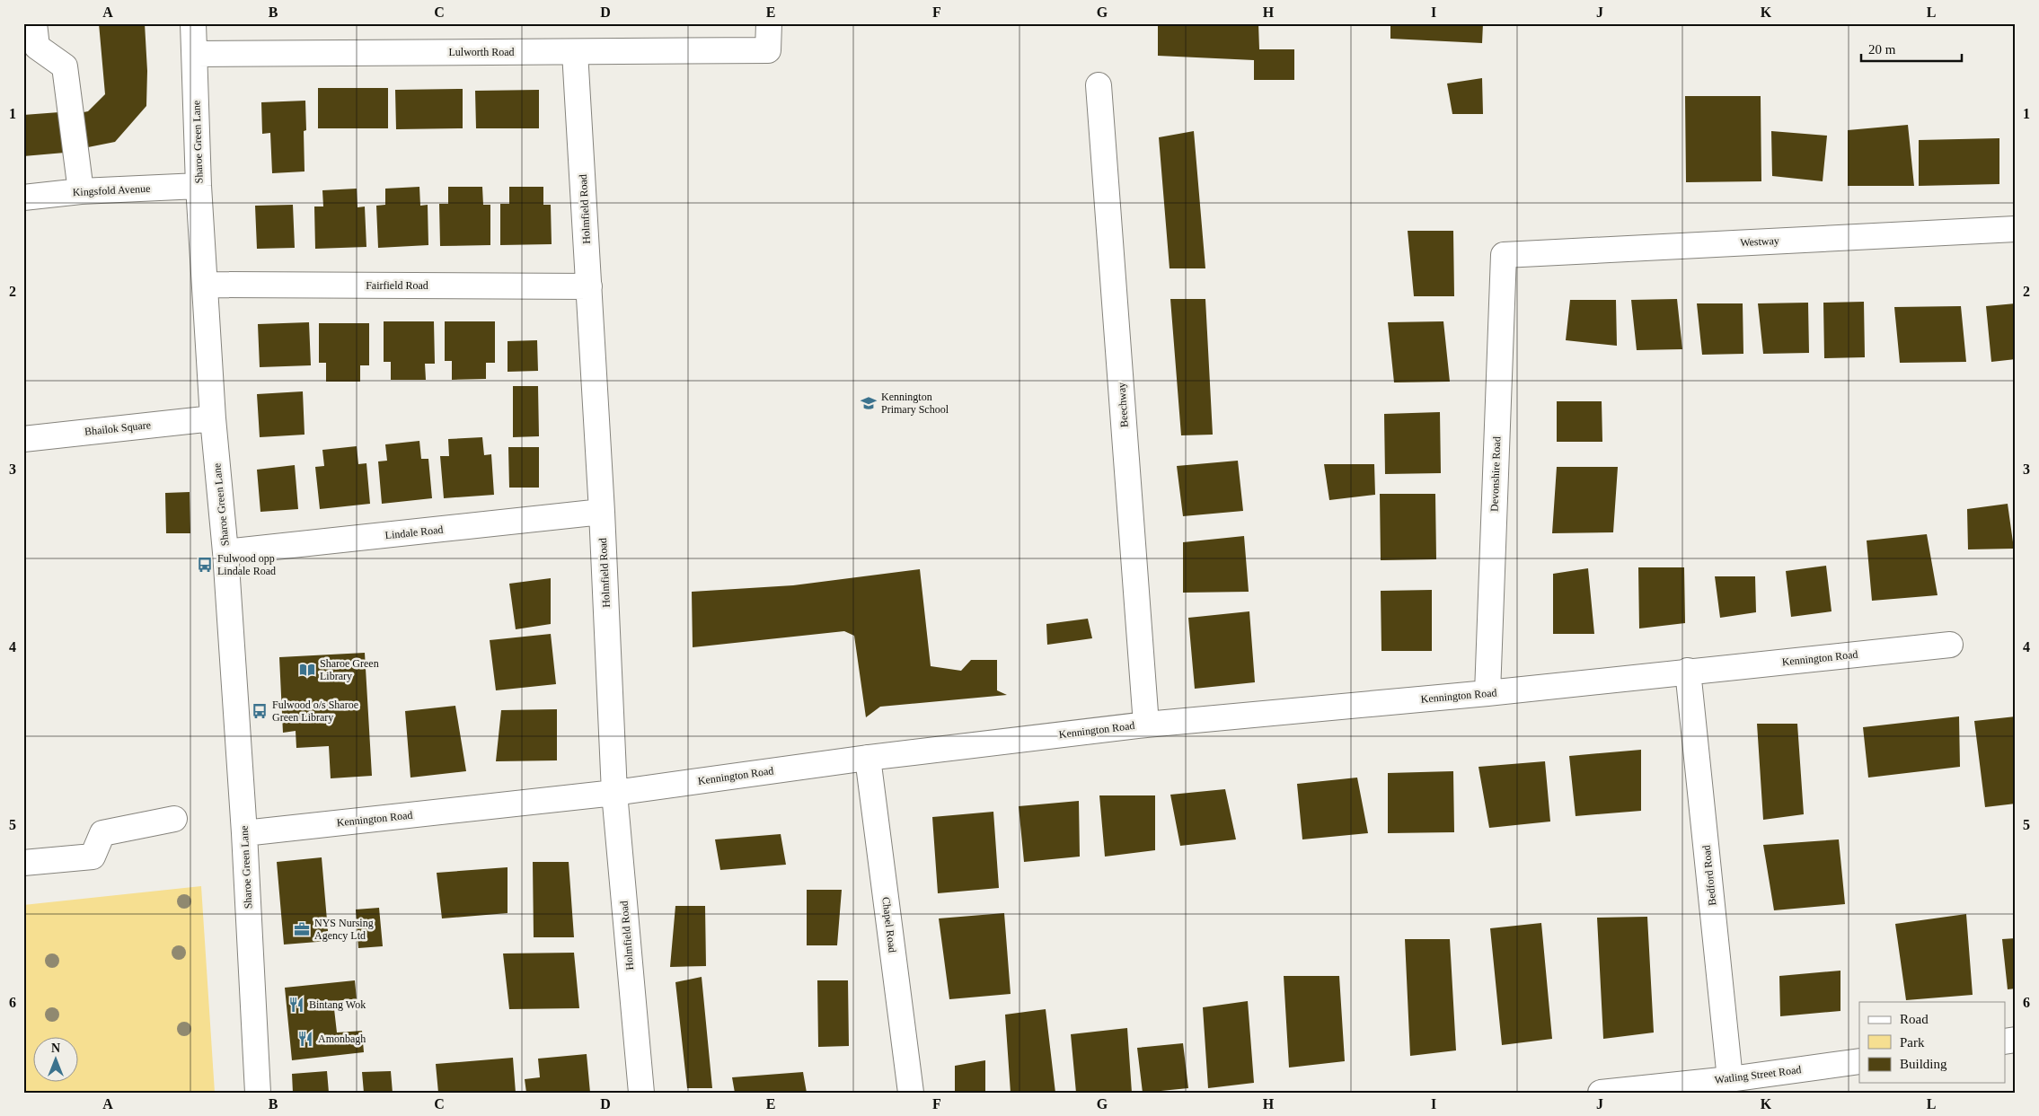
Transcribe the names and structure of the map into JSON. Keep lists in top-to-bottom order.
{
  "streets": {
    "street": [
      "Lulworth Road",
      "Sharoe Green Lane",
      "Kingsfold Avenue",
      "Holmfield Road",
      "Westway",
      "Fairfield Road",
      "Beechway",
      "Bhailok Square",
      "Devonshire Road",
      "Lindale Road",
      "Kennington Road",
      "Bedford Road",
      "Chapel Road",
      "Watling Street Road"
    ]
  },
  "crossings": [
    ["Lulworth Road", "Sharoe Green Lane"],
    ["Lulworth Road", "Holmfield Road"],
    ["Sharoe Green Lane", "Kingsfold Avenue"],
    ["Sharoe Green Lane", "Fairfield Road"],
    ["Sharoe Green Lane", "Bhailok Square"],
    ["Sharoe Green Lane", "Lindale Road"],
    ["Sharoe Green Lane", "Kennington Road"],
    ["Holmfield Road", "Fairfield Road"],
    ["Holmfield Road", "Lindale Road"],
    ["Holmfield Road", "Kennington Road"],
    ["Westway", "Devonshire Road"],
    ["Beechway", "Kennington Road"],
    ["Devonshire Road", "Kennington Road"],
    ["Kennington Road", "Bedford Road"],
    ["Kennington Road", "Chapel Road"],
    ["Bedford Road", "Watling Street Road"]
  ],
  "places": {
    "school or university": ["Kennington Primary School"],
    "bus stop": ["Fulwood opp Lindale Road", "Fulwood o/s Sharoe Green Library"],
    "library": ["Sharoe Green Library"],
    "office": ["NYS Nursing Agency Ltd"],
    "restaurant": ["Bintang Wok", "Amonbagh"]
  },
  "legend": ["Road", "Park", "Building"],
  "scale_bar": "20 m",
  "north": "top",
  "grid": {
    "columns": [
      "A",
      "B",
      "C",
      "D",
      "E",
      "F",
      "G",
      "H",
      "I",
      "J",
      "K",
      "L"
    ],
    "rows": [
      "1",
      "2",
      "3",
      "4",
      "5",
      "6"
    ]
  }
}
